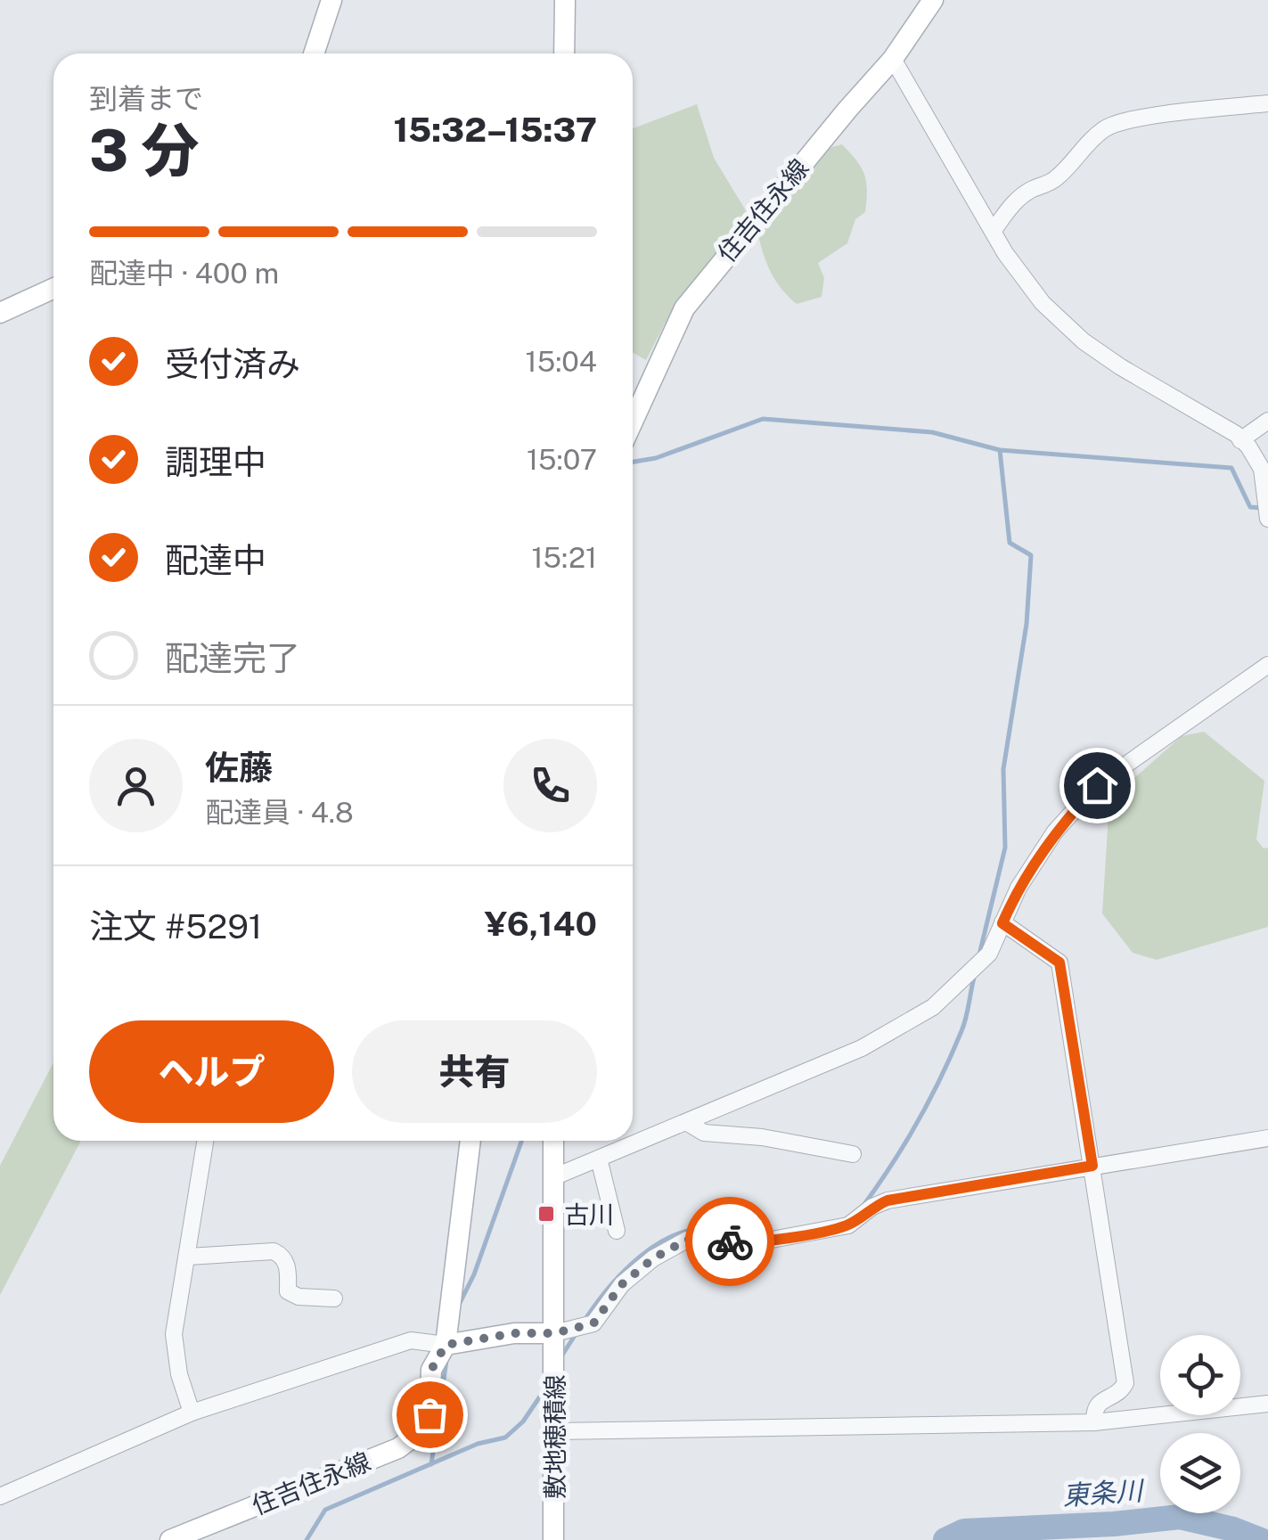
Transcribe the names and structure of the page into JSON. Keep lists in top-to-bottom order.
{
  "streets": {
    "main road": ["住吉住永線", "敷地穂積線"]
  },
  "water": ["東条川"],
  "places": {
    "transit": ["古川"]
  },
  "page": {
    "heading": ["3 分", "到着まで", "15:32–15:37"],
    "panel": [
      "佐藤",
      "配達員 · 4.8",
      "注文 #5291",
      "¥6,140"
    ],
    "bar": "配達中 · 400 m",
    "list": [
      ["受付済み", "15:04"],
      ["調理中", "15:07"],
      ["配達中", "15:21"],
      "配達完了"
    ],
    "buttons": ["ヘルプ", "共有"]
  }
}
